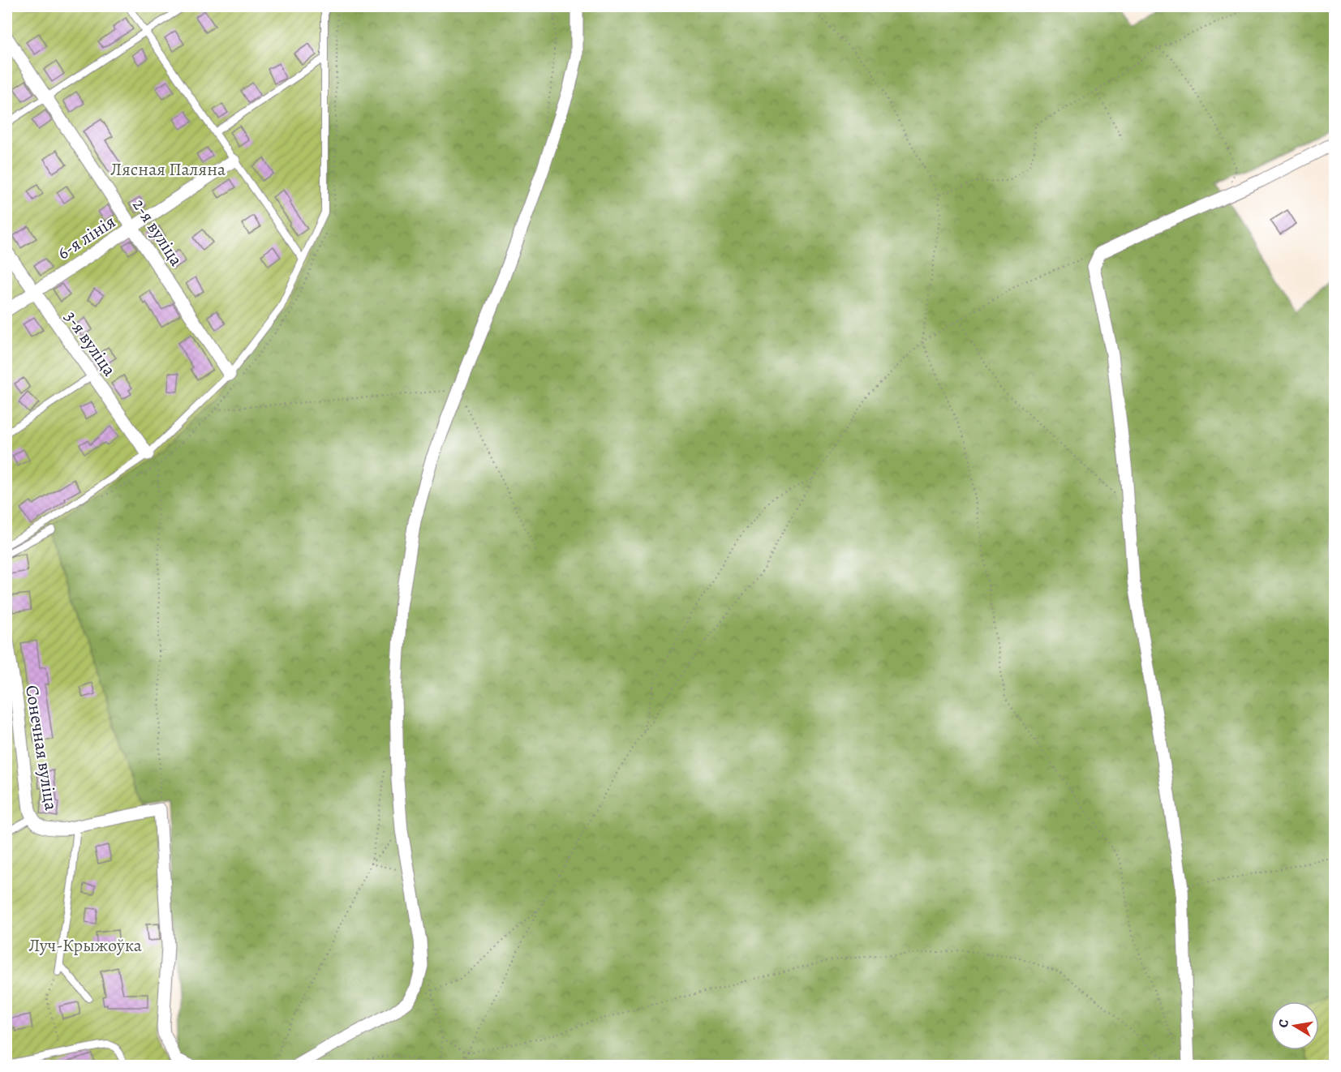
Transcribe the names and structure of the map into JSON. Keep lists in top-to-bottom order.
{
  "streets": {
    "street": [
      "2-я вуліца",
      "6-я лінія",
      "3-я вуліца",
      "Сонечная вуліца"
    ]
  },
  "crossings": [
    ["2-я вуліца", "6-я лінія"],
    ["6-я лінія", "3-я вуліца"]
  ],
  "parks": ["Лясная Паляна", "Луч-Крыжоўка"],
  "north": "left"
}
